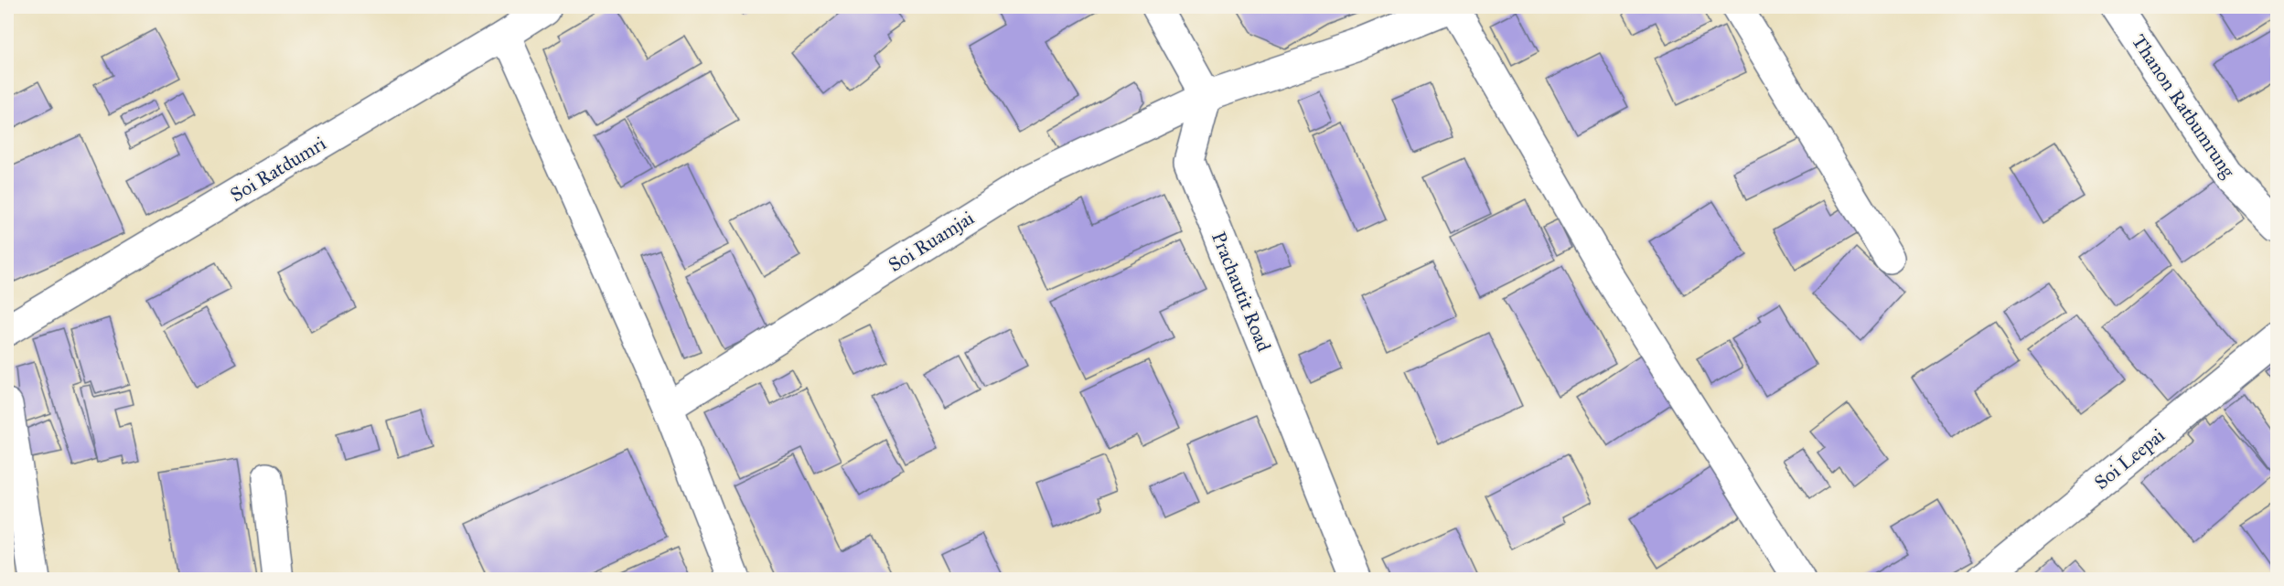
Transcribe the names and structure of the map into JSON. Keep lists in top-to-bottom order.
{
  "streets": {
    "street": [
      "Thanon Ratbumrung",
      "Soi Ratdumri",
      "Soi Ruamjai",
      "Prachautit Road",
      "Soi Leepai"
    ]
  },
  "crossings": [
    ["Soi Ruamjai", "Prachautit Road"]
  ]
}
